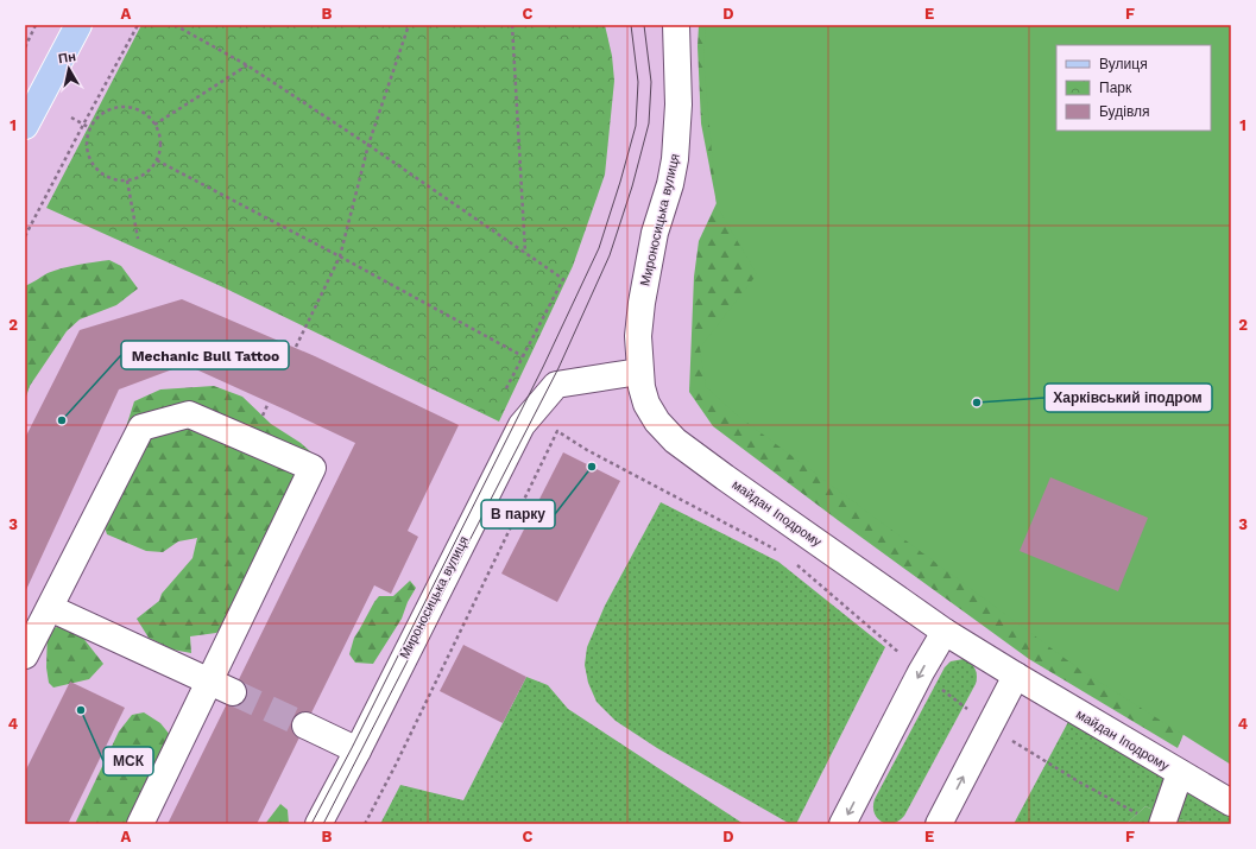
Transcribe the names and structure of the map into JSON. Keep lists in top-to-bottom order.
{
  "streets": {
    "street": ["Мироносицька вулиця", "майдан Іподрому"]
  },
  "crossings": [
    ["Мироносицька вулиця", "майдан Іподрому"]
  ],
  "places": [
    "Харківський іподром",
    "Mechanic Bull Tattoo",
    "В парку",
    "МСК"
  ],
  "legend": ["Вулиця", "Парк", "Будівля"],
  "north": "top",
  "grid": {
    "columns": [
      "A",
      "B",
      "C",
      "D",
      "E",
      "F"
    ],
    "rows": [
      "1",
      "2",
      "3",
      "4"
    ]
  }
}
